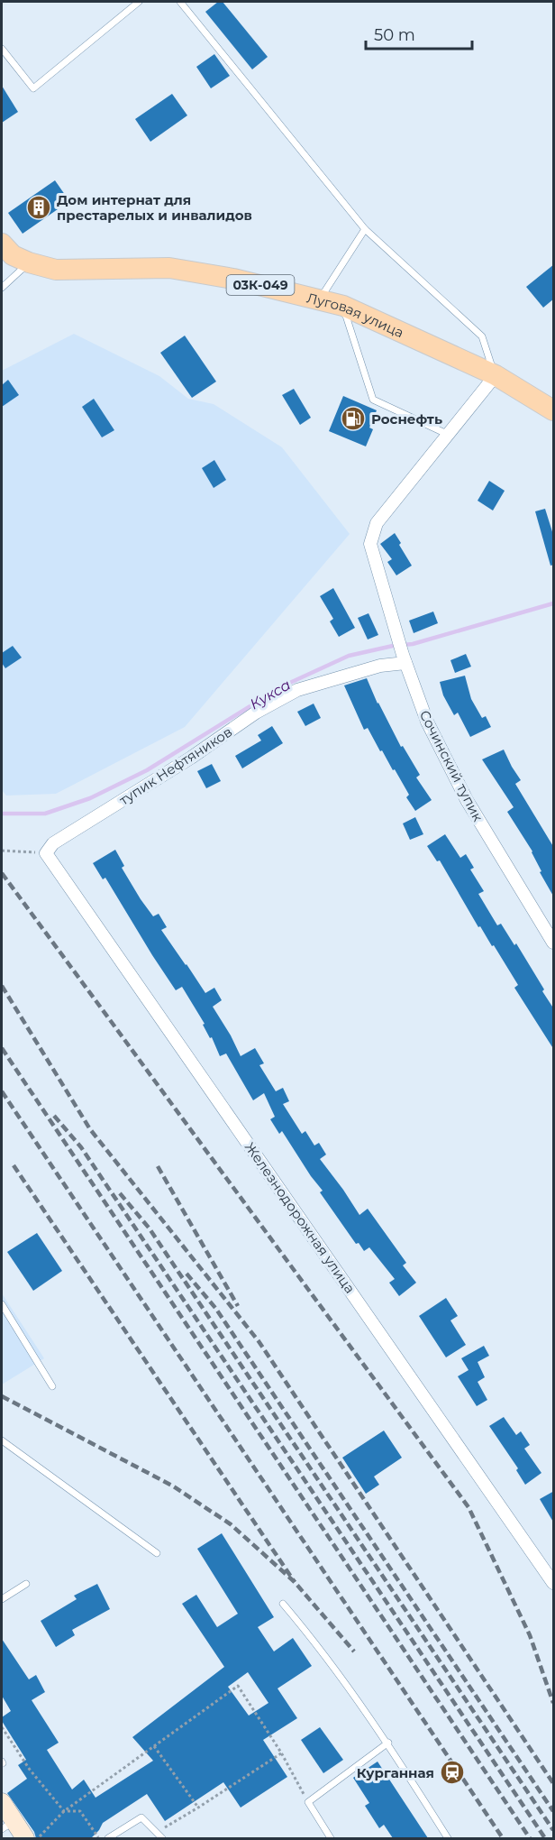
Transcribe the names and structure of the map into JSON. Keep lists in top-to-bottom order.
{
  "streets": {
    "main road": ["03К-049", "Луговая улица"],
    "street": ["тупик Нефтяников", "Сочинский тупик", "Железнодорожная улица"]
  },
  "crossings": [
    ["тупик Нефтяников", "Сочинский тупик"],
    ["тупик Нефтяников", "Железнодорожная улица"]
  ],
  "water": ["Кукса"],
  "places": {
    "building": ["Дом интернат для престарелых и инвалидов"],
    "fuel station": ["Роснефть"],
    "station": ["Курганная"]
  },
  "scale_bar": "50 m"
}
